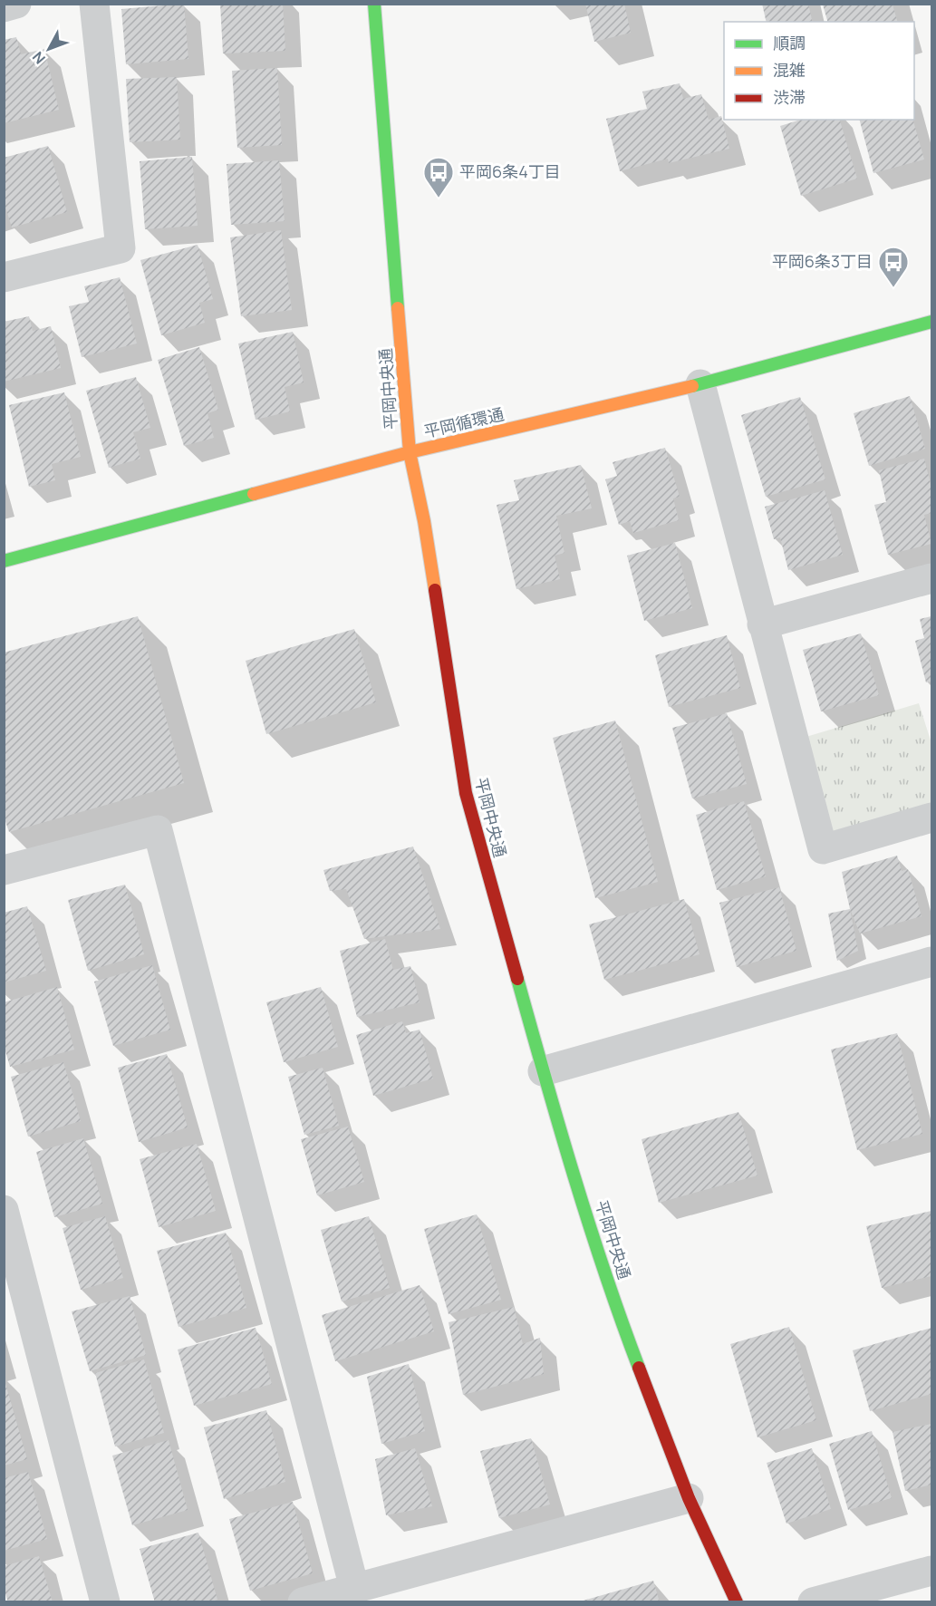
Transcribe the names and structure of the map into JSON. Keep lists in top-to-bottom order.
{
  "streets": {
    "street": ["平岡中央通", "平岡循環通"]
  },
  "crossings": [
    ["平岡中央通", "平岡循環通"]
  ],
  "places": {
    "bus stop": ["平岡6条4丁目", "平岡6条3丁目"]
  },
  "legend": ["順調", "混雑", "渋滞"],
  "north": "bottom left"
}
